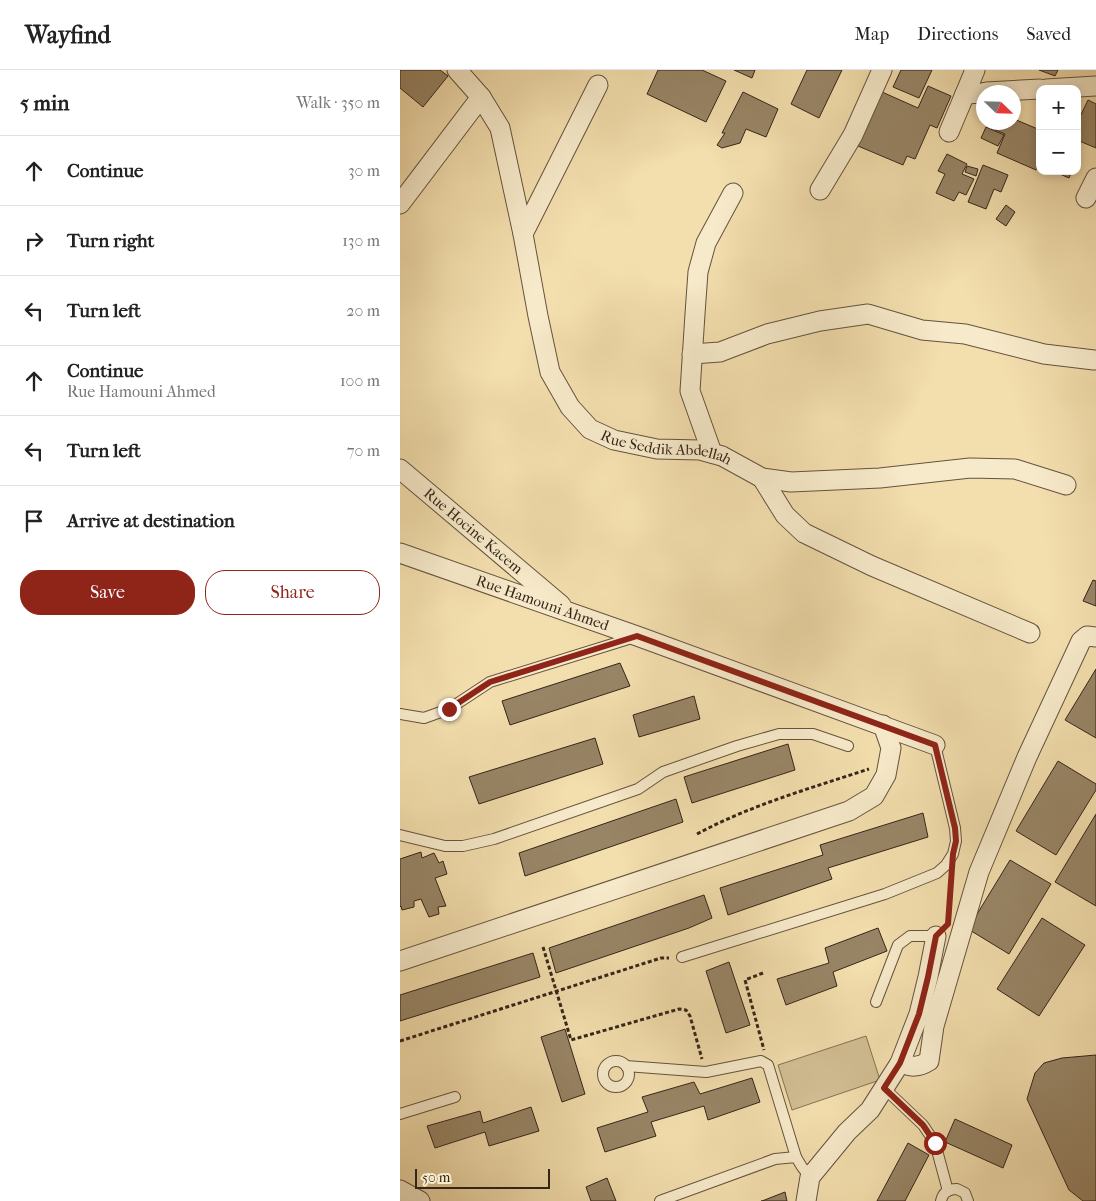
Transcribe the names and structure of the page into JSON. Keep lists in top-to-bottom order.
{
  "streets": {
    "street": ["Rue Seddik Abdellah", "Rue Hocine Kacem", "Rue Hamouni Ahmed"]
  },
  "crossings": [
    ["Rue Hocine Kacem", "Rue Hamouni Ahmed"]
  ],
  "scale_bar": "50 m",
  "north": "bottom right",
  "page": {
    "header": "Wayfind",
    "nav": ["Map", "Directions", "Saved"],
    "heading": ["5 min", "Walk · 350 m"],
    "map_buttons": ["+", "−"],
    "list": [
      ["Continue", "30 m"],
      ["Turn right", "130 m"],
      ["Turn left", "20 m"],
      ["Continue", "Rue Hamouni Ahmed", "100 m"],
      ["Turn left", "70 m"],
      "Arrive at destination"
    ],
    "buttons": ["Save", "Share"],
    "scale": "50 m"
  }
}
